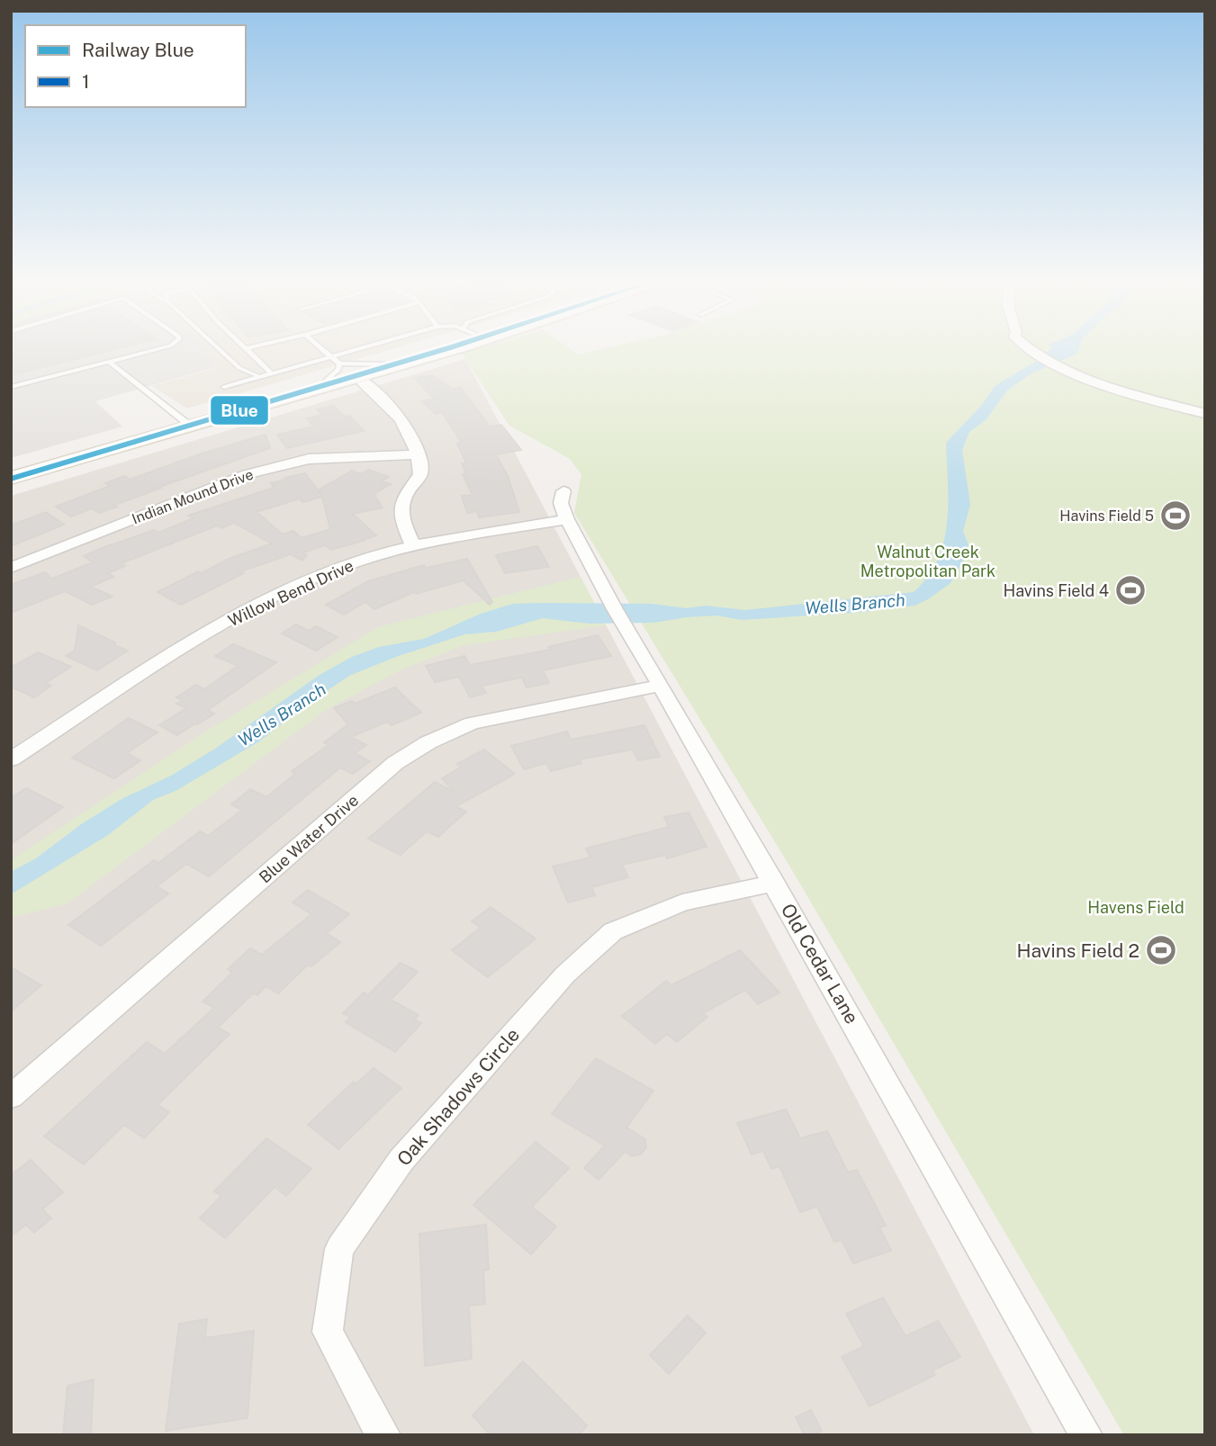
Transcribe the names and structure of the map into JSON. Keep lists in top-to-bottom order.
{
  "streets": {
    "street": [
      "Indian Mound Drive",
      "Willow Bend Drive",
      "Blue Water Drive",
      "Old Cedar Lane",
      "Oak Shadows Circle"
    ]
  },
  "crossings": [
    ["Willow Bend Drive", "Old Cedar Lane"],
    ["Blue Water Drive", "Old Cedar Lane"],
    ["Old Cedar Lane", "Oak Shadows Circle"]
  ],
  "water": ["Wells Branch"],
  "parks": ["Walnut Creek Metropolitan Park", "Havens Field"],
  "places": {
    "sports": ["Havins Field 5", "Havins Field 4", "Havins Field 2"]
  },
  "lines": ["rail line Blue", "transit line 1"],
  "legend": ["Railway Blue", "1"]
}
